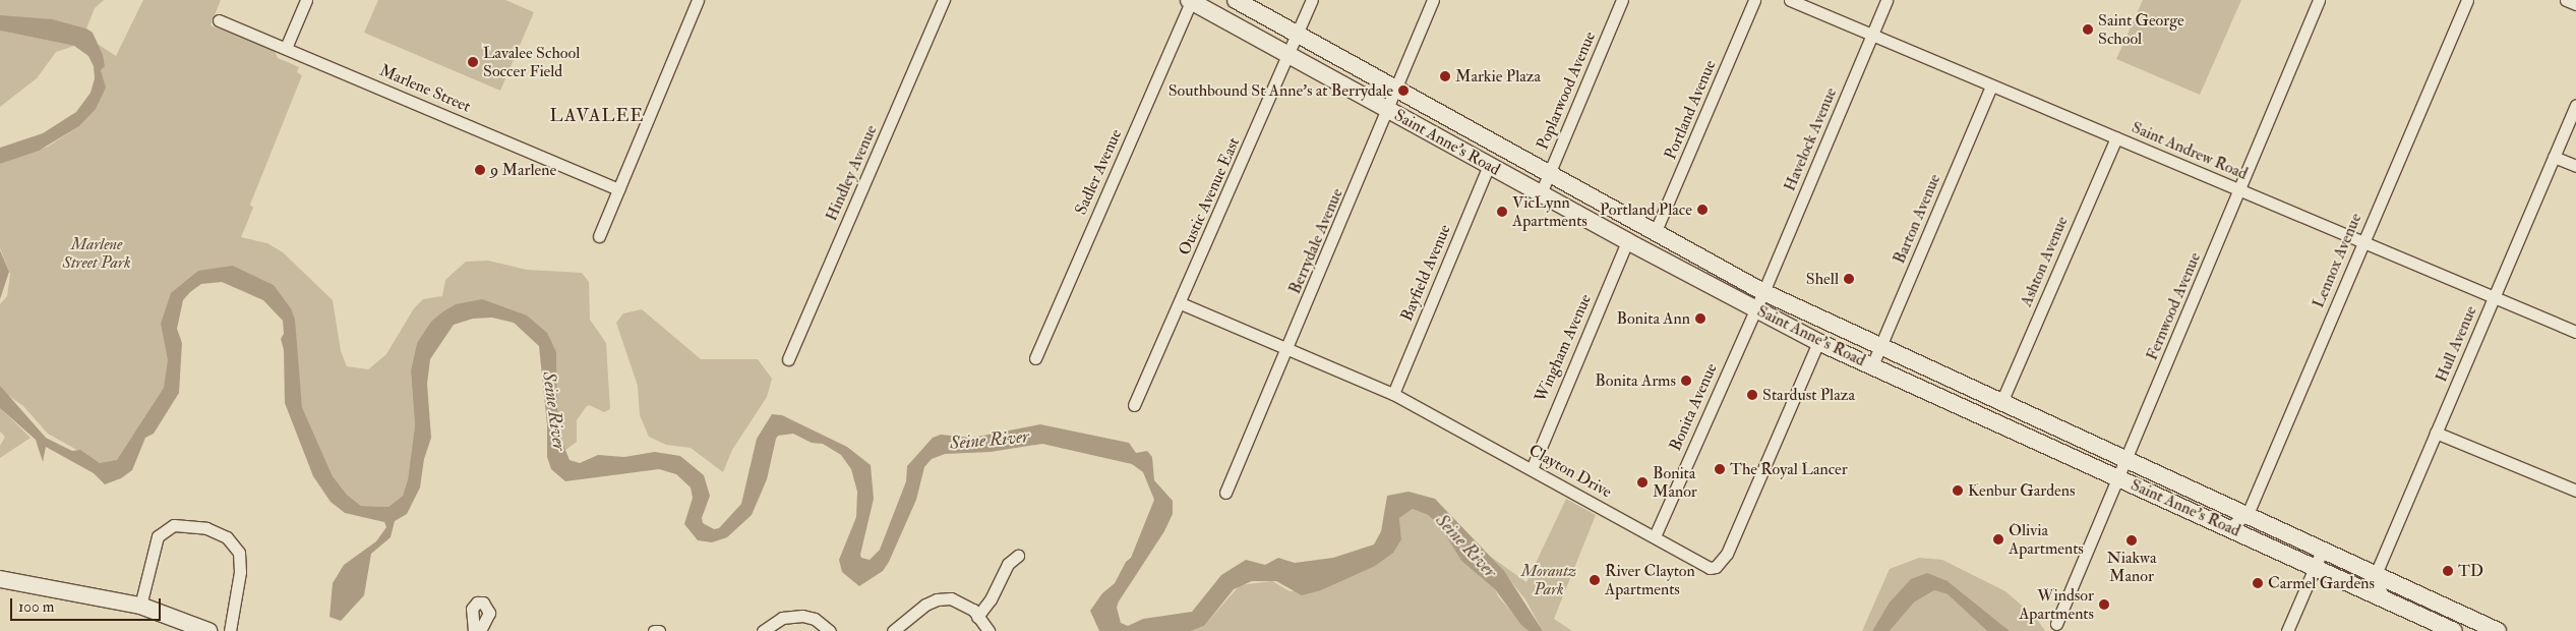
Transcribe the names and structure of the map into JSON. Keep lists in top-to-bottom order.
{
  "streets": {
    "main road": ["Saint Anne's Road"],
    "street": [
      "Marlene Street",
      "Poplarwood Avenue",
      "Portland Avenue",
      "Havelock Avenue",
      "Saint Andrew Road",
      "Sadler Avenue",
      "Hindley Avenue",
      "Oustic Avenue East",
      "Barton Avenue",
      "Berrydale Avenue",
      "Lennox Avenue",
      "Ashton Avenue",
      "Bayfield Avenue",
      "Fernwood Avenue",
      "Hull Avenue",
      "Wingham Avenue",
      "Bonita Avenue",
      "Clayton Drive"
    ]
  },
  "crossings": [
    ["Poplarwood Avenue", "Saint Anne's Road"],
    ["Portland Avenue", "Saint Anne's Road"],
    ["Havelock Avenue", "Saint Anne's Road"],
    ["Havelock Avenue", "Saint Andrew Road"],
    ["Havelock Avenue", "Bonita Avenue"],
    ["Saint Anne's Road", "Sadler Avenue"],
    ["Saint Anne's Road", "Oustic Avenue East"],
    ["Saint Anne's Road", "Barton Avenue"],
    ["Saint Anne's Road", "Berrydale Avenue"],
    ["Saint Anne's Road", "Lennox Avenue"],
    ["Saint Anne's Road", "Ashton Avenue"],
    ["Saint Anne's Road", "Bayfield Avenue"],
    ["Saint Anne's Road", "Fernwood Avenue"],
    ["Saint Anne's Road", "Hull Avenue"],
    ["Saint Anne's Road", "Wingham Avenue"],
    ["Saint Anne's Road", "Bonita Avenue"],
    ["Saint Anne's Road", "Clayton Drive"],
    ["Saint Andrew Road", "Barton Avenue"],
    ["Saint Andrew Road", "Lennox Avenue"],
    ["Saint Andrew Road", "Ashton Avenue"],
    ["Saint Andrew Road", "Fernwood Avenue"],
    ["Saint Andrew Road", "Hull Avenue"],
    ["Oustic Avenue East", "Clayton Drive"],
    ["Berrydale Avenue", "Clayton Drive"],
    ["Bayfield Avenue", "Clayton Drive"],
    ["Wingham Avenue", "Clayton Drive"],
    ["Bonita Avenue", "Clayton Drive"]
  ],
  "districts": ["LAVALEE"],
  "water": ["Seine River"],
  "parks": ["Marlene Street Park", "Morantz Park"],
  "places": [
    "Saint George School",
    "Lavalee School Soccer Field",
    "Markie Plaza",
    "Southbound St Anne's at Berrydale",
    "9 Marlene",
    "Portland Place",
    "VicLynn Apartments",
    "Shell",
    "Bonita Ann",
    "Bonita Arms",
    "Stardust Plaza",
    "The Royal Lancer",
    "Bonita Manor",
    "Kenbur Gardens",
    "Olivia Apartments",
    "Niakwa Manor",
    "TD",
    "River Clayton Apartments",
    "Carmel Gardens",
    "Windsor Apartments"
  ],
  "scale_bar": "100 m"
}
